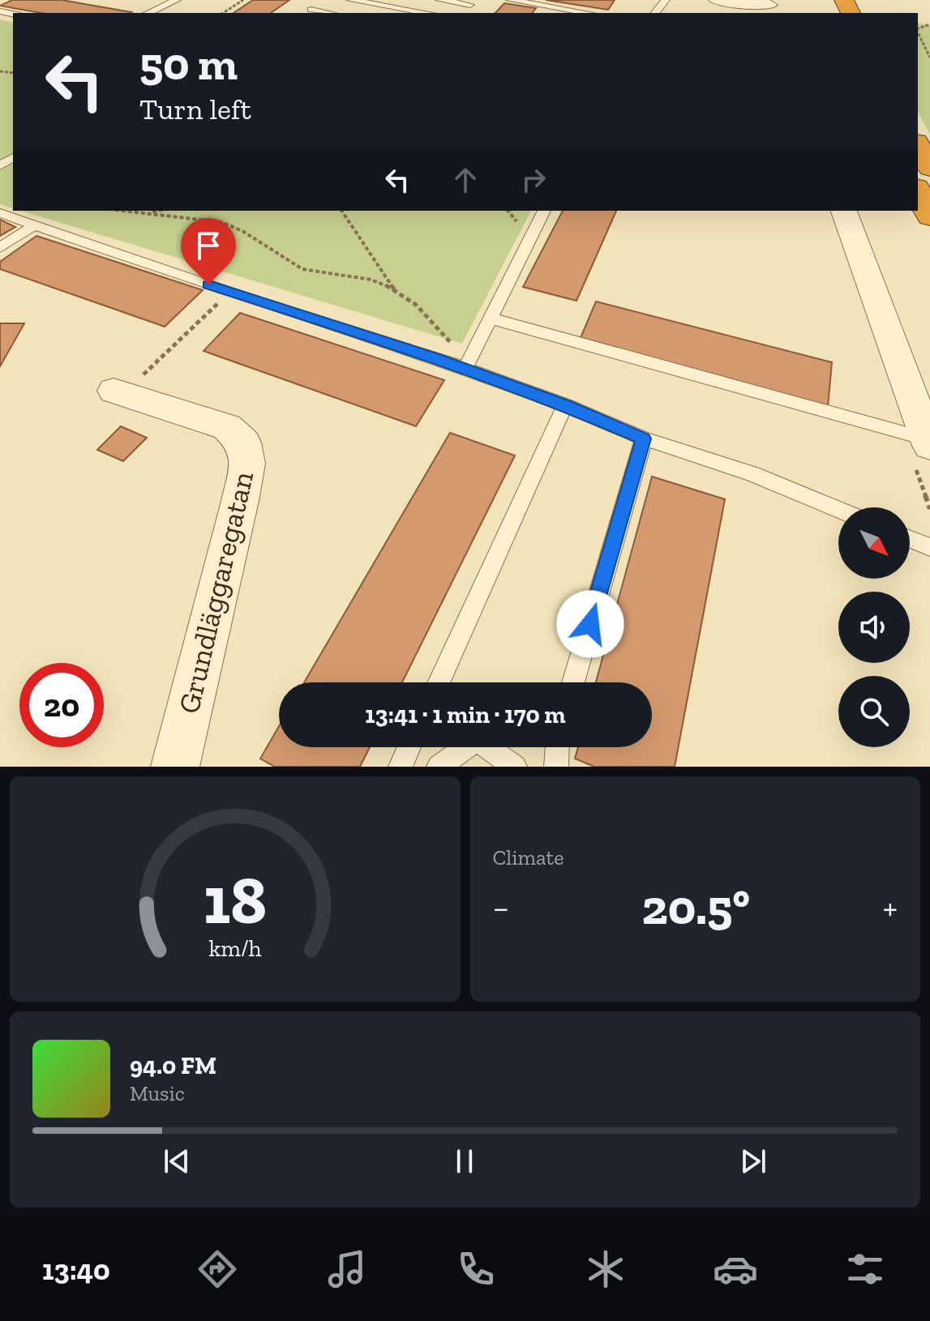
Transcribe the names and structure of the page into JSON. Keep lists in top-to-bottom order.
{
  "streets": {
    "street": ["Grundläggaregatan"]
  },
  "north": "bottom right",
  "page": {
    "turn": ["50 m", "Turn left"],
    "limit": "20",
    "trip": "13:41 · 1 min · 170 m",
    "tile": "Climate",
    "heat": ["−", "20.5°", "+"],
    "song": ["94.0 FM", "Music"],
    "tabs": "13:40",
    "gauge": ["18", "km/h"]
  }
}
